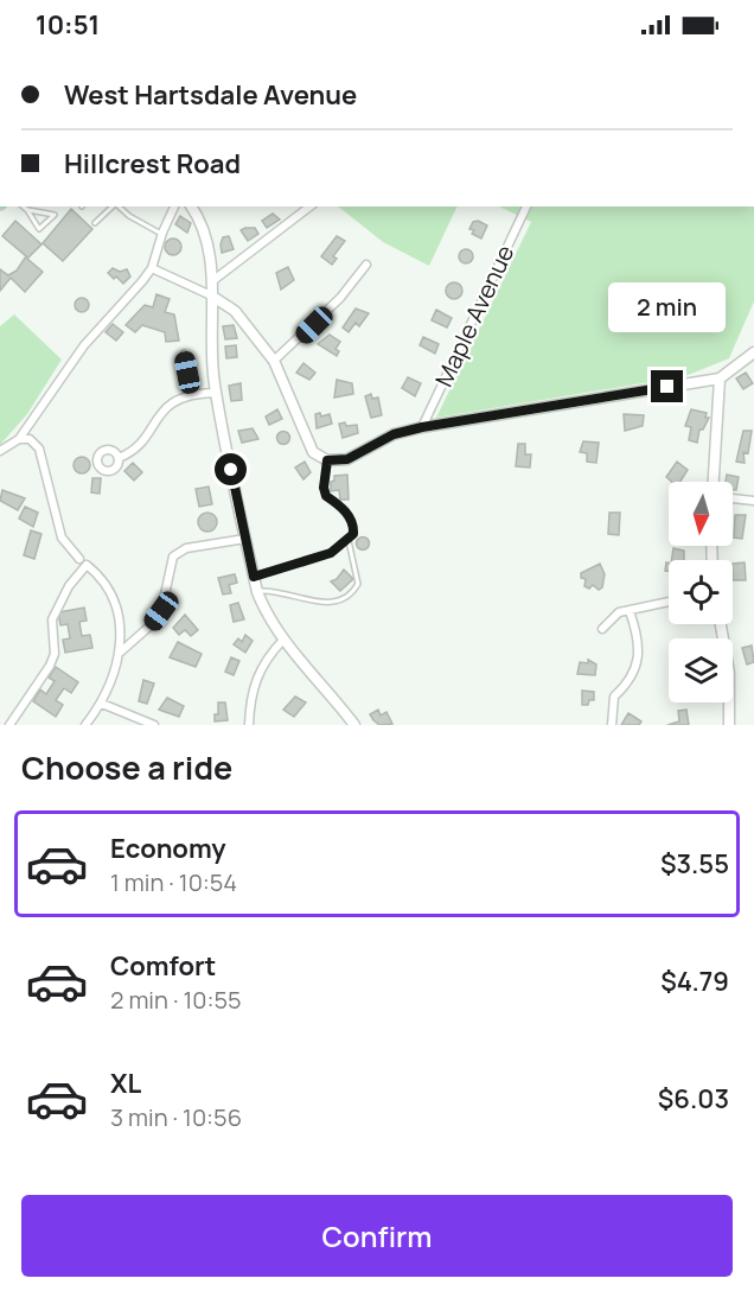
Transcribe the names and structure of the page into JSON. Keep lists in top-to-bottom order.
{
  "streets": {
    "street": ["Maple Avenue"]
  },
  "north": "bottom",
  "page": {
    "status": "10:51",
    "banner": ["West Hartsdale Avenue", "Hillcrest Road"],
    "bubble": "2 min",
    "heading": "Choose a ride",
    "list": [
      {
        "name": "Economy",
        "note": "1 min · 10:54",
        "value": "$3.55"
      },
      {
        "name": "Comfort",
        "note": "2 min · 10:55",
        "value": "$4.79"
      },
      {
        "name": "XL",
        "note": "3 min · 10:56",
        "value": "$6.03"
      }
    ],
    "buttons": "Confirm"
  }
}
